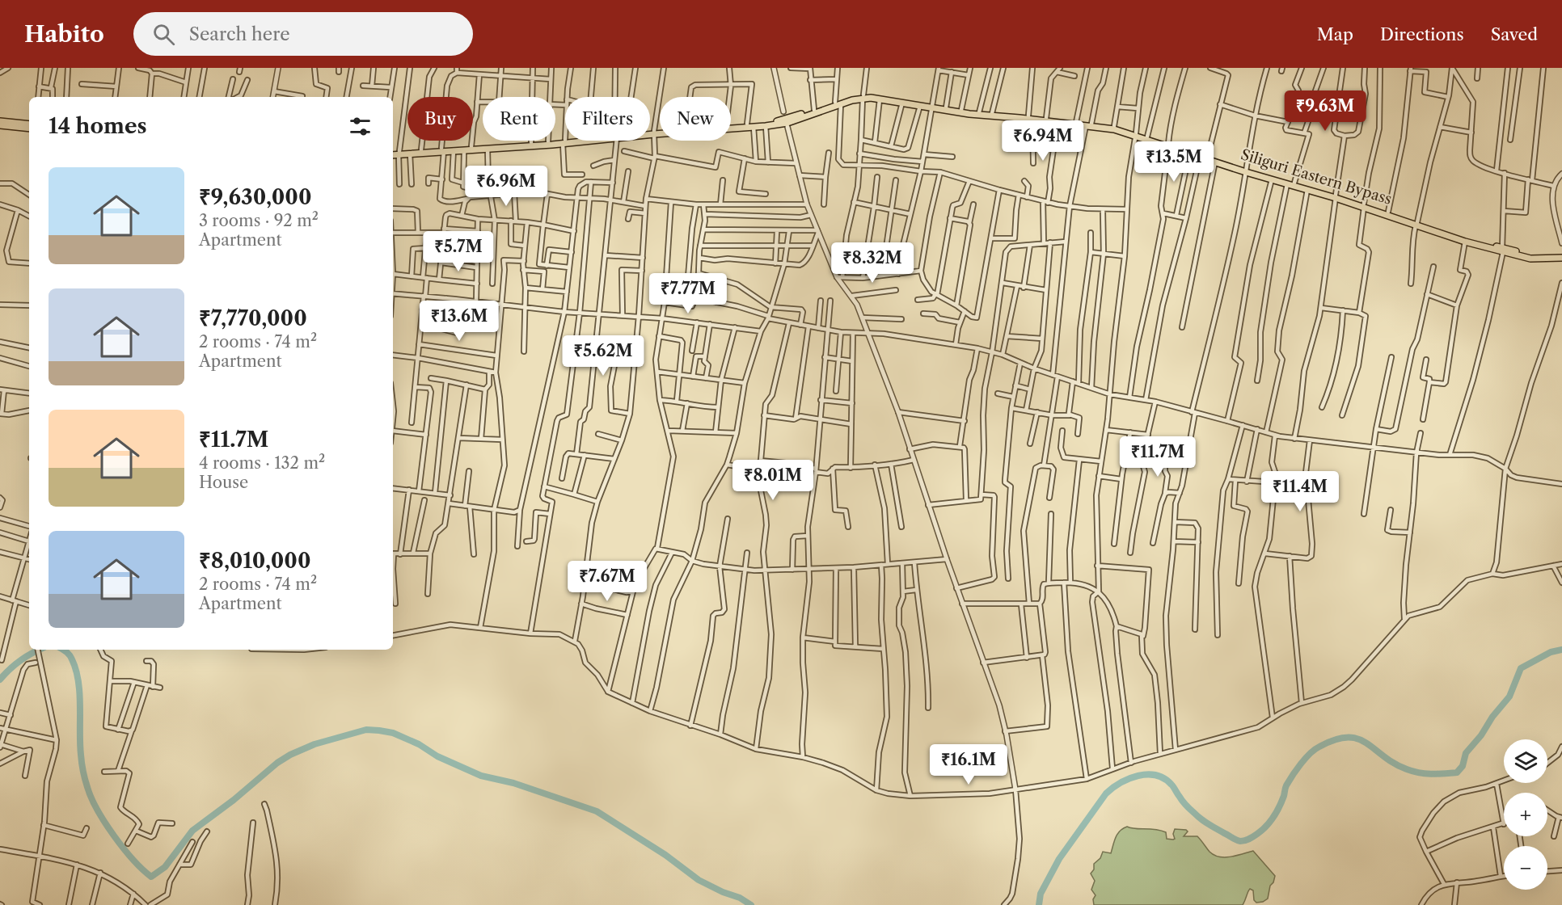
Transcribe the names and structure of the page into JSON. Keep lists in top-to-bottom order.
{
  "streets": {
    "main road": ["Siliguri Eastern Bypass"]
  },
  "page": {
    "header": "Habito",
    "search": "Search here",
    "nav": ["Map", "Directions", "Saved"],
    "price": [
      "₹9.63M",
      "₹6.94M",
      "₹13.5M",
      "₹6.96M",
      "₹5.7M",
      "₹8.32M",
      "₹7.77M",
      "₹13.6M",
      "₹5.62M",
      "₹11.7M",
      "₹8.01M",
      "₹11.4M",
      "₹7.67M",
      "₹16.1M"
    ],
    "chip": [
      "Buy",
      "Rent",
      "Filters",
      "New"
    ],
    "heading": "14 homes",
    "list": [
      {
        "name": "₹9,630,000",
        "note": "3 rooms · 92 m² · Apartment"
      },
      {
        "name": "₹7,770,000",
        "note": "2 rooms · 74 m² · Apartment"
      },
      {
        "name": "₹11.7M",
        "note": "4 rooms · 132 m² · House"
      },
      {
        "name": "₹8,010,000",
        "note": "2 rooms · 74 m² · Apartment"
      }
    ],
    "map_buttons": ["+", "−"]
  }
}
